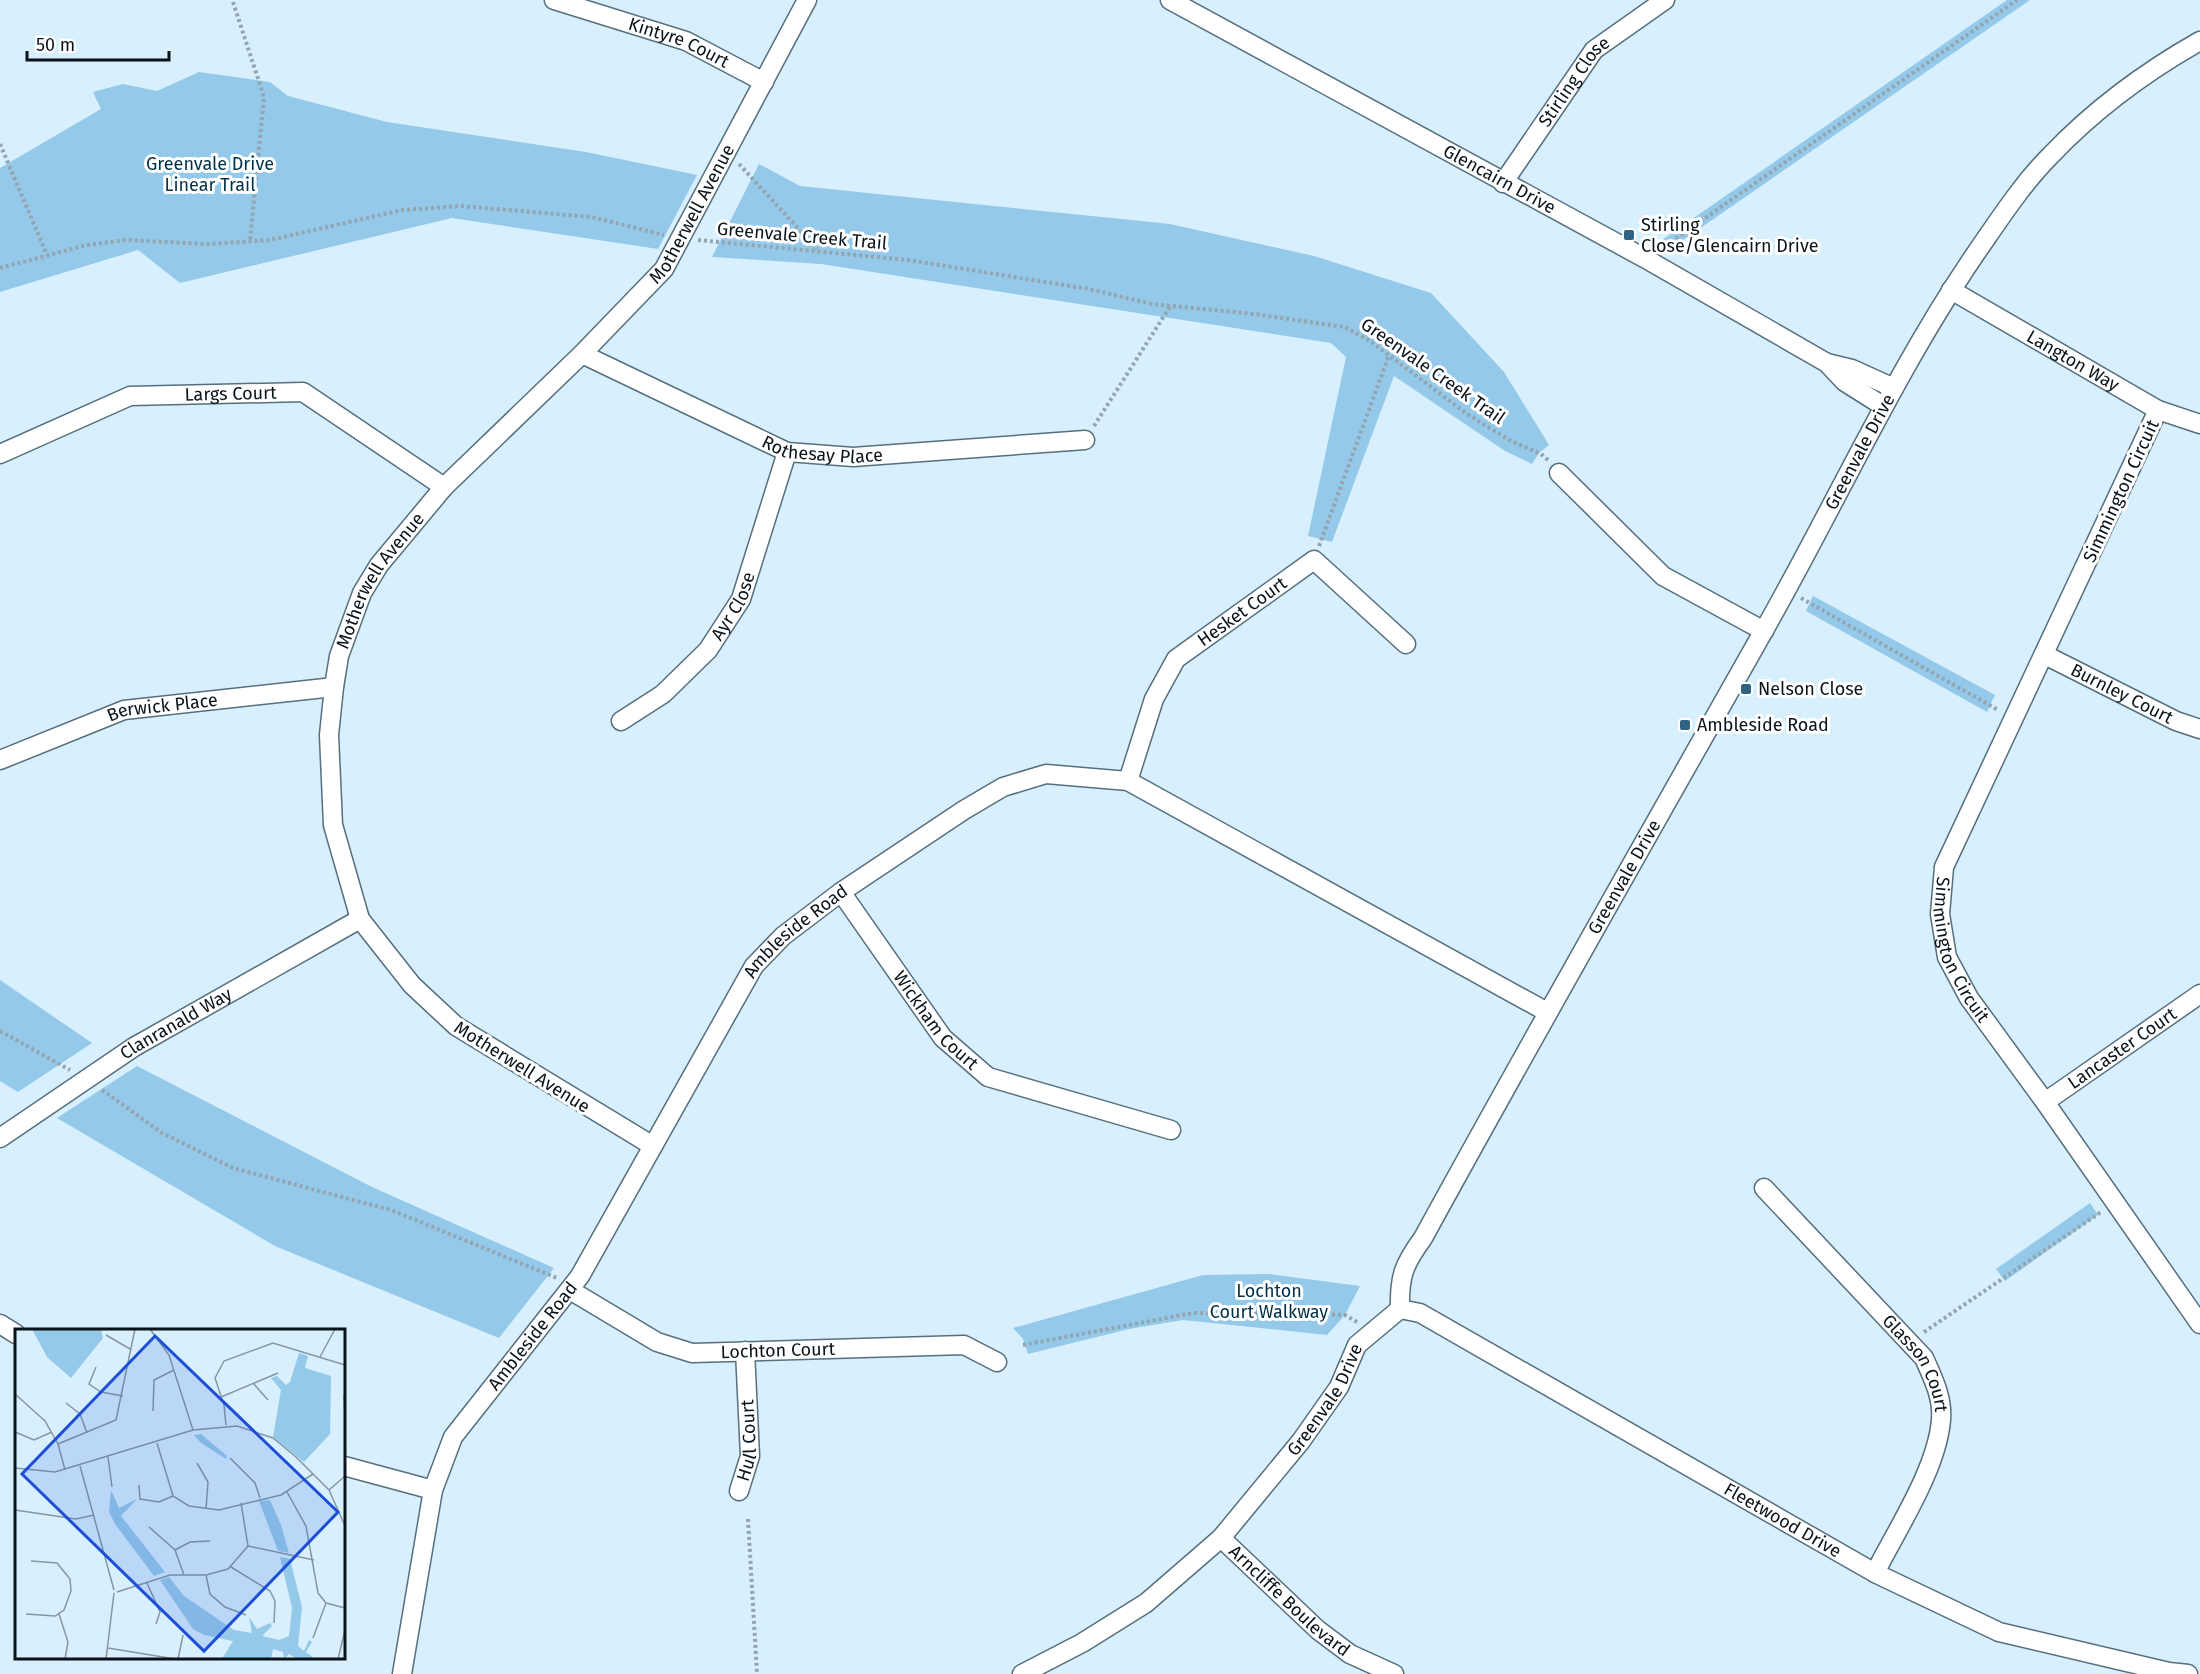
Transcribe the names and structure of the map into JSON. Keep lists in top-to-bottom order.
{
  "streets": {
    "street": [
      "Kintyre Court",
      "Stirling Close",
      "Glencairn Drive",
      "Motherwell Avenue",
      "Langton Way",
      "Largs Court",
      "Rothesay Place",
      "Greenvale Drive",
      "Simmington Circuit",
      "Ayr Close",
      "Hesket Court",
      "Burnley Court",
      "Berwick Place",
      "Ambleside Road",
      "Wickham Court",
      "Clanranald Way",
      "Lancaster Court",
      "Lochton Court",
      "Glasson Court",
      "Hull Court",
      "Fleetwood Drive",
      "Arncliffe Boulevard"
    ],
    "path": ["Greenvale Creek Trail"]
  },
  "crossings": [
    ["Kintyre Court", "Motherwell Avenue"],
    ["Stirling Close", "Glencairn Drive"],
    ["Glencairn Drive", "Greenvale Drive"],
    ["Motherwell Avenue", "Greenvale Creek Trail"],
    ["Motherwell Avenue", "Largs Court"],
    ["Motherwell Avenue", "Rothesay Place"],
    ["Motherwell Avenue", "Berwick Place"],
    ["Motherwell Avenue", "Ambleside Road"],
    ["Motherwell Avenue", "Clanranald Way"],
    ["Langton Way", "Greenvale Drive"],
    ["Langton Way", "Simmington Circuit"],
    ["Rothesay Place", "Ayr Close"],
    ["Greenvale Drive", "Ambleside Road"],
    ["Greenvale Drive", "Fleetwood Drive"],
    ["Greenvale Drive", "Arncliffe Boulevard"],
    ["Simmington Circuit", "Burnley Court"],
    ["Simmington Circuit", "Lancaster Court"],
    ["Hesket Court", "Ambleside Road"],
    ["Ambleside Road", "Wickham Court"],
    ["Ambleside Road", "Lochton Court"],
    ["Lochton Court", "Hull Court"],
    ["Glasson Court", "Fleetwood Drive"]
  ],
  "parks": ["Greenvale Drive Linear Trail", "Lochton Court Walkway"],
  "places": {
    "transit": ["Stirling Close/Glencairn Drive", "Nelson Close", "Ambleside Road"]
  },
  "scale_bar": "50 m"
}
